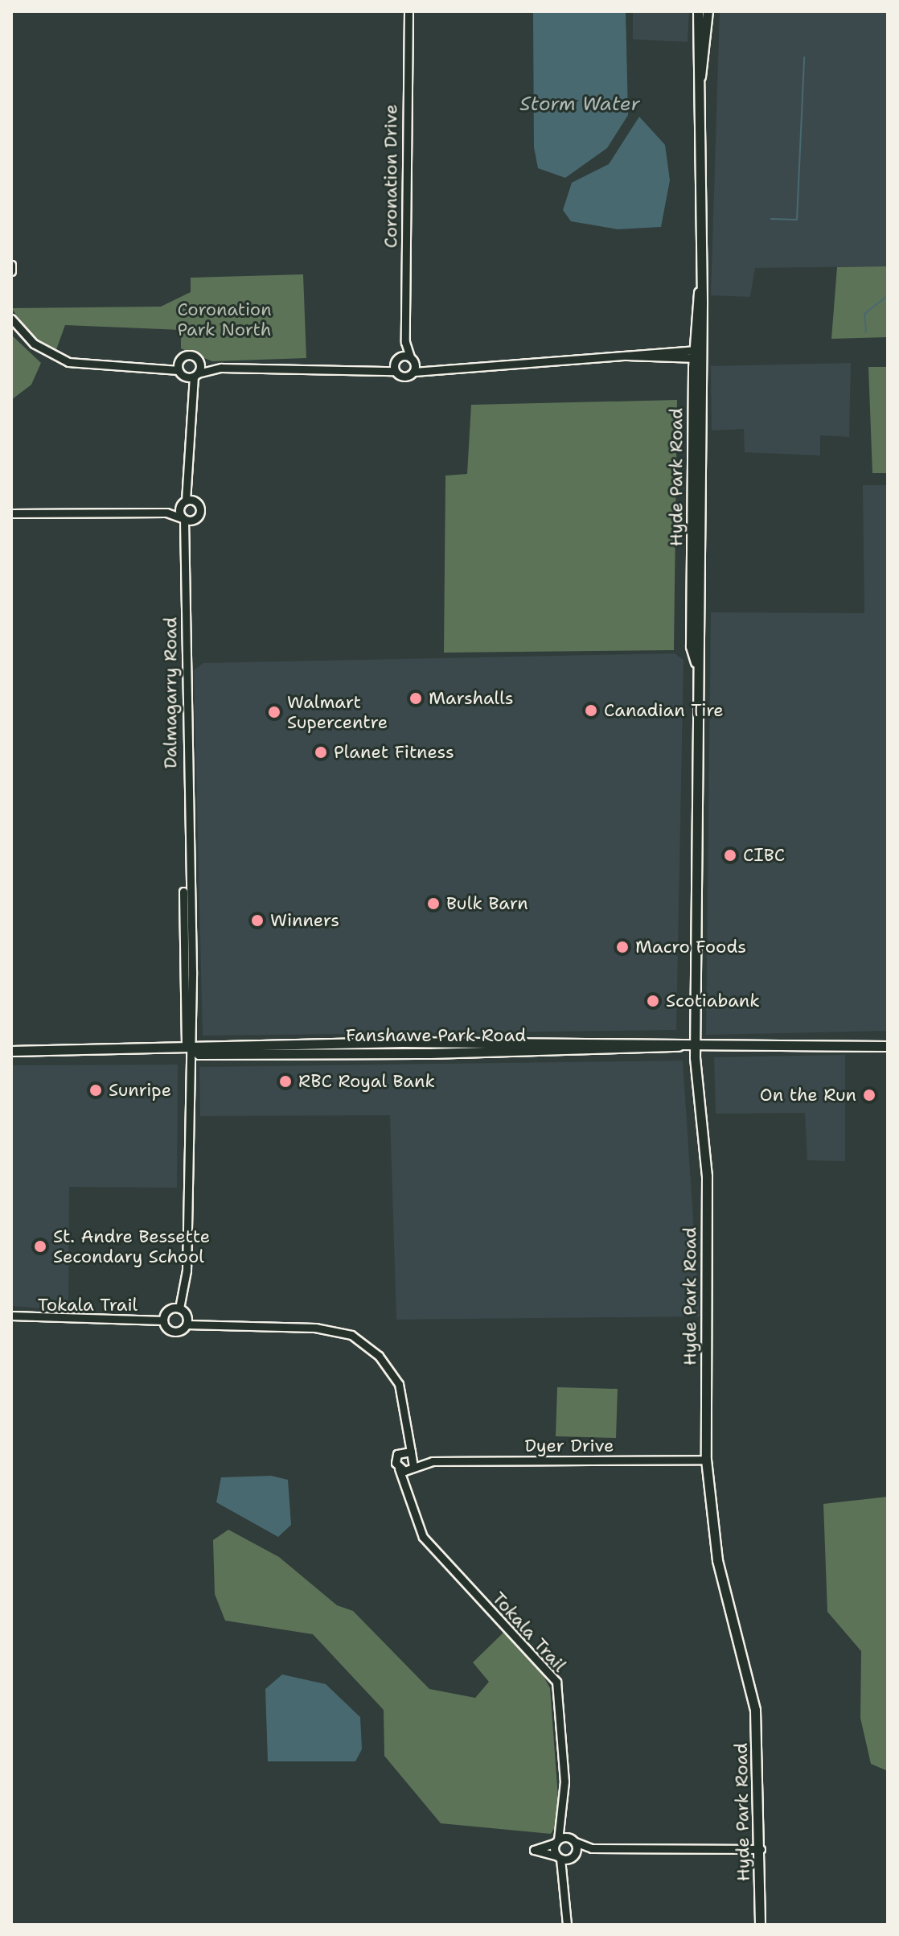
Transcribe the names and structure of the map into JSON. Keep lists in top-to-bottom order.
{
  "streets": {
    "main road": ["Hyde Park Road", "Fanshawe Park Road"],
    "street": [
      "Coronation Drive",
      "Dalmagarry Road",
      "Tokala Trail",
      "Dyer Drive"
    ]
  },
  "crossings": [
    ["Hyde Park Road", "Fanshawe Park Road"],
    ["Hyde Park Road", "Dyer Drive"],
    ["Dalmagarry Road", "Fanshawe Park Road"],
    ["Tokala Trail", "Dyer Drive"]
  ],
  "water": ["Storm Water"],
  "parks": ["Coronation Park North"],
  "places": [
    "Marshalls",
    "Canadian Tire",
    "Walmart Supercentre",
    "Planet Fitness",
    "CIBC",
    "Bulk Barn",
    "Winners",
    "Macro Foods",
    "Scotiabank",
    "RBC Royal Bank",
    "Sunripe",
    "On the Run",
    "St. Andre Bessette Secondary School"
  ]
}
